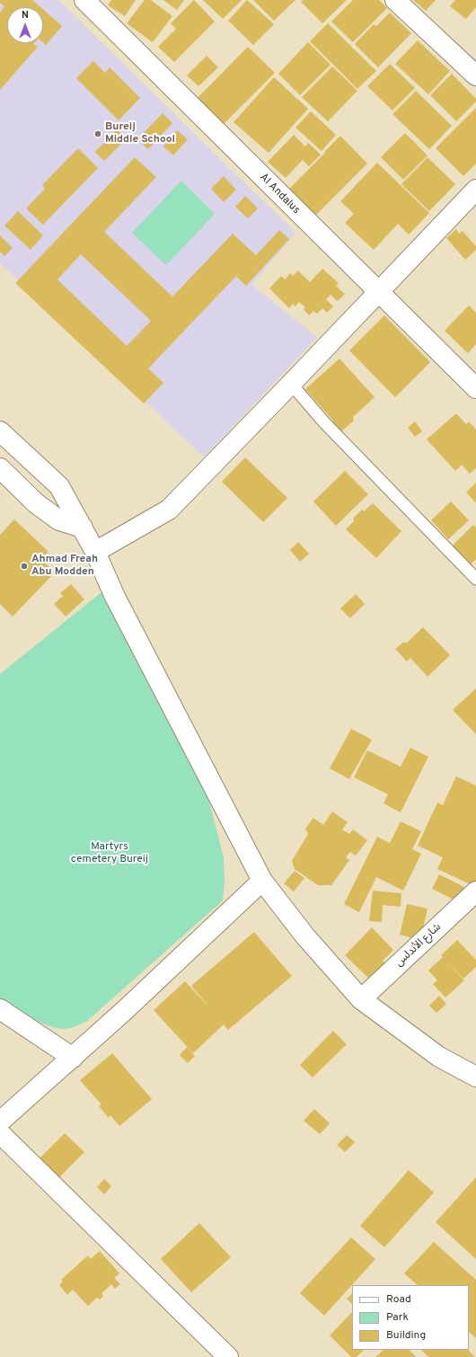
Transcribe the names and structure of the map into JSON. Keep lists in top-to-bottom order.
{
  "streets": {
    "street": ["Al Andalus", "شارع الأندلس"]
  },
  "parks": ["Martyrs cemetery Bureij"],
  "places": ["Bureij Middle School", "Ahmad Freah Abu Modden"],
  "legend": ["Road", "Park", "Building"],
  "north": "top"
}
